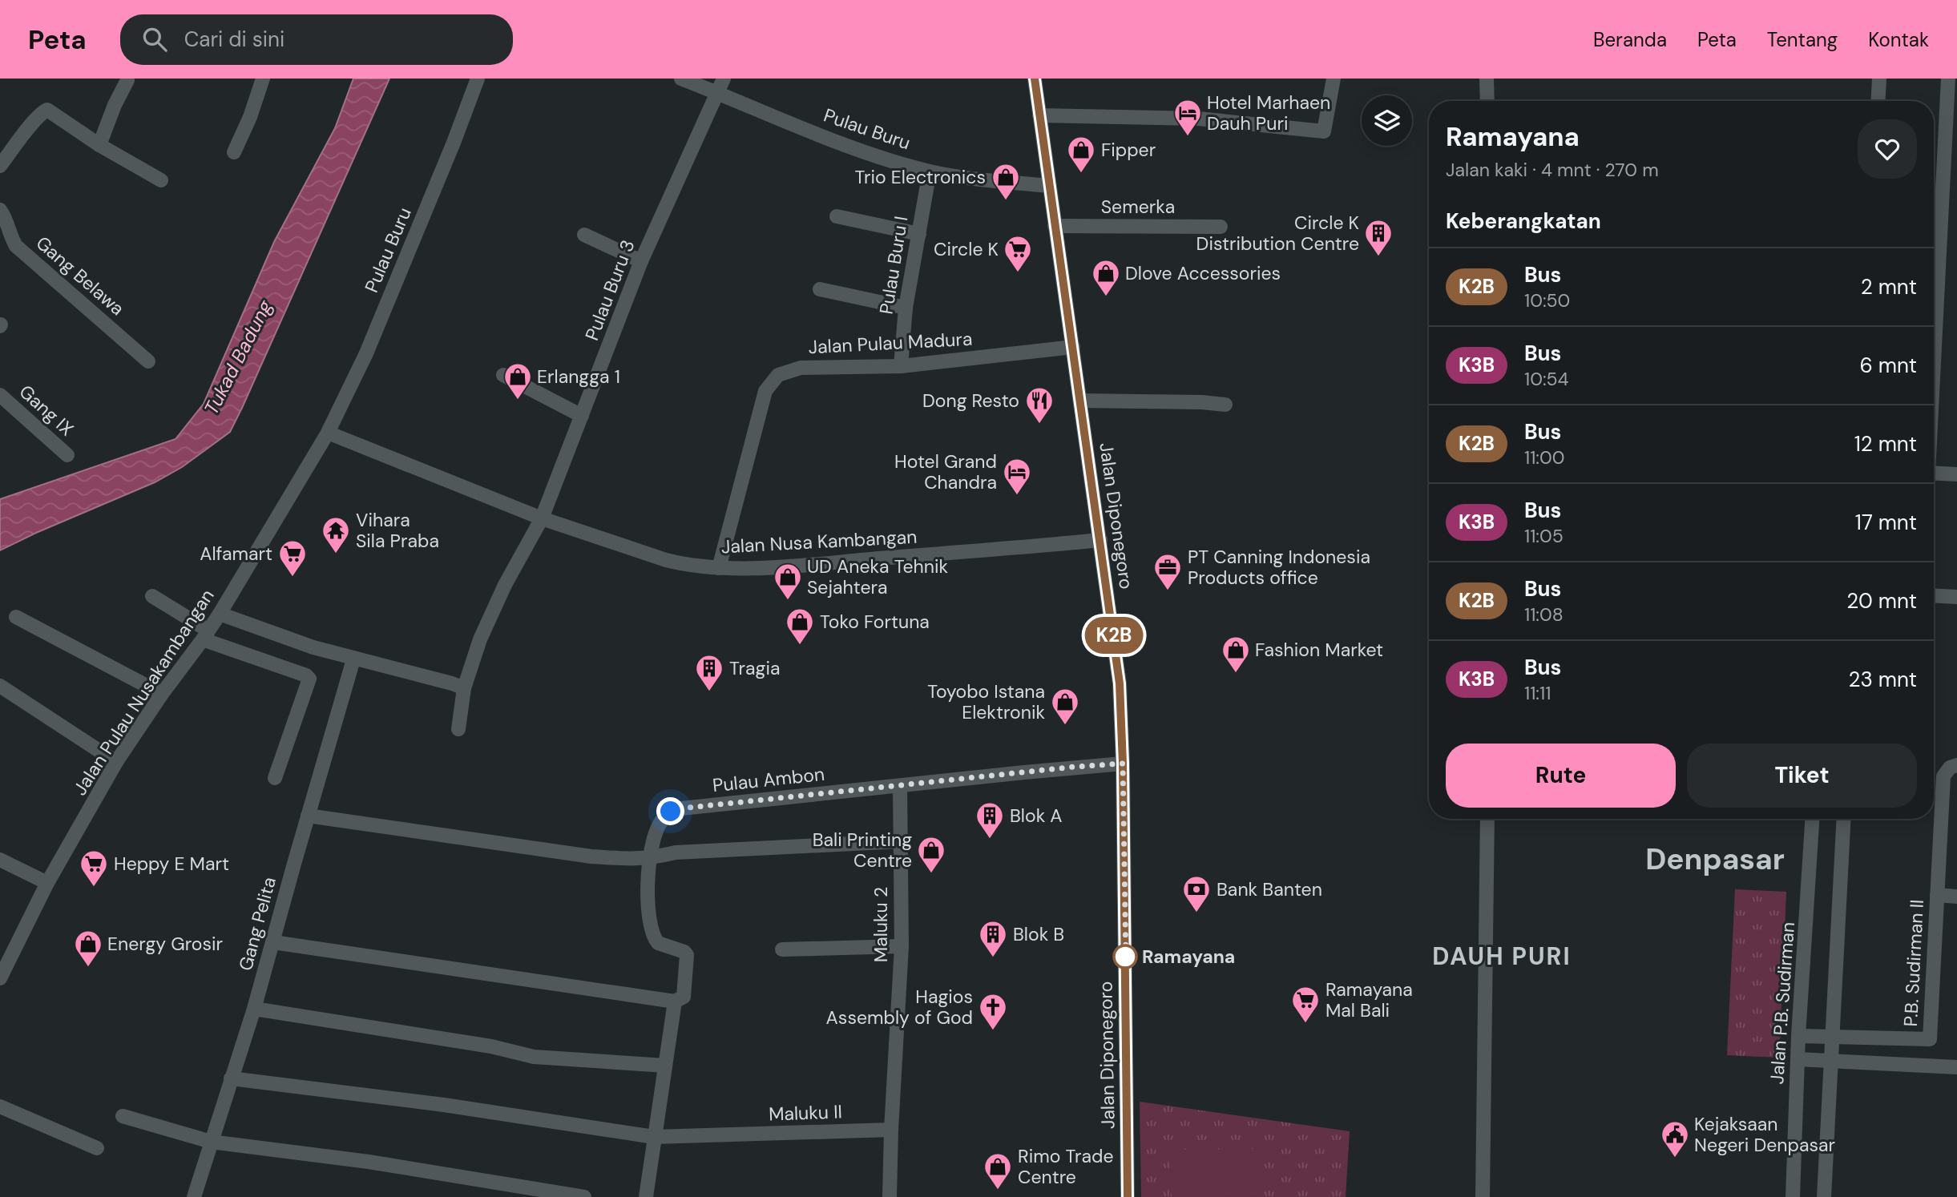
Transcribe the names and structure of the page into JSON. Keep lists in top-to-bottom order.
{
  "streets": {
    "street": [
      "Pulau Buru",
      "Semerka",
      "Pulau Buru I",
      "Gang Belawa",
      "Pulau Buru 3",
      "Jalan Pulau Madura",
      "Gang IX",
      "Jalan Diponegoro",
      "Jalan Nusa Kambangan",
      "Jalan Pulau Nusakambangan",
      "Pulau Ambon",
      "Gang Pelita",
      "Maluku 2",
      "P.B. Sudirman II",
      "Jalan P.B. Sudirman",
      "Maluku II"
    ]
  },
  "crossings": [
    ["Pulau Buru", "Pulau Buru I"],
    ["Pulau Buru", "Pulau Buru 3"],
    ["Pulau Buru", "Jalan Diponegoro"],
    ["Pulau Buru", "Jalan Nusa Kambangan"],
    ["Pulau Buru", "Jalan Pulau Nusakambangan"],
    ["Semerka", "Jalan Diponegoro"],
    ["Pulau Buru I", "Jalan Pulau Madura"],
    ["Pulau Buru 3", "Jalan Nusa Kambangan"],
    ["Jalan Pulau Madura", "Jalan Diponegoro"],
    ["Jalan Pulau Madura", "Jalan Nusa Kambangan"],
    ["Jalan Diponegoro", "Jalan Nusa Kambangan"],
    ["Jalan Diponegoro", "Pulau Ambon"],
    ["Jalan Nusa Kambangan", "Jalan Pulau Nusakambangan"],
    ["Pulau Ambon", "Maluku 2"],
    ["Pulau Ambon", "Maluku II"],
    ["Gang Pelita", "Maluku II"],
    ["Maluku 2", "Maluku II"],
    ["P.B. Sudirman II", "Jalan P.B. Sudirman"]
  ],
  "districts": ["Denpasar", "DAUH PURI"],
  "water": ["Tukad Badung"],
  "places": {
    "hotel": ["Hotel Marhaen Dauh Puri", "Hotel Grand Chandra"],
    "shop": [
      "Fipper",
      "Trio Electronics",
      "Dlove Accessories",
      "Erlangga 1",
      "UD Aneka Tehnik Sejahtera",
      "Toko Fortuna",
      "Fashion Market",
      "Toyobo Istana Elektronik",
      "Bali Printing Centre",
      "Energy Grosir",
      "Rimo Trade Centre"
    ],
    "building": [
      "Circle K Distribution Centre",
      "Tragia",
      "Blok A",
      "Blok B"
    ],
    "supermarket": [
      "Circle K",
      "Alfamart",
      "Heppy E Mart",
      "Ramayana Mal Bali"
    ],
    "restaurant": ["Dong Resto"],
    "temple": ["Vihara Sila Praba"],
    "office": ["PT Canning Indonesia Products office"],
    "bank": ["Bank Banten"],
    "other": ["Ramayana"],
    "church": ["Hagios Assembly of God"],
    "public building": ["Kejaksaan Negeri Denpasar"]
  },
  "lines": ["bus line K2B"],
  "page": {
    "header": "Peta",
    "search": "Cari di sini",
    "nav": [
      "Beranda",
      "Peta",
      "Tentang",
      "Kontak"
    ],
    "on_map": "K2B",
    "heading": [
      ["Ramayana", "Jalan kaki · 4 mnt · 270 m"],
      "Keberangkatan"
    ],
    "list": [
      {
        "mark": "K2B",
        "name": "Bus",
        "note": "10:50",
        "value": "2 mnt"
      },
      {
        "mark": "K3B",
        "name": "Bus",
        "note": "10:54",
        "value": "6 mnt"
      },
      {
        "mark": "K2B",
        "name": "Bus",
        "note": "11:00",
        "value": "12 mnt"
      },
      {
        "mark": "K3B",
        "name": "Bus",
        "note": "11:05",
        "value": "17 mnt"
      },
      {
        "mark": "K2B",
        "name": "Bus",
        "note": "11:08",
        "value": "20 mnt"
      },
      {
        "mark": "K3B",
        "name": "Bus",
        "note": "11:11",
        "value": "23 mnt"
      }
    ],
    "buttons": ["Rute", "Tiket"]
  }
}
